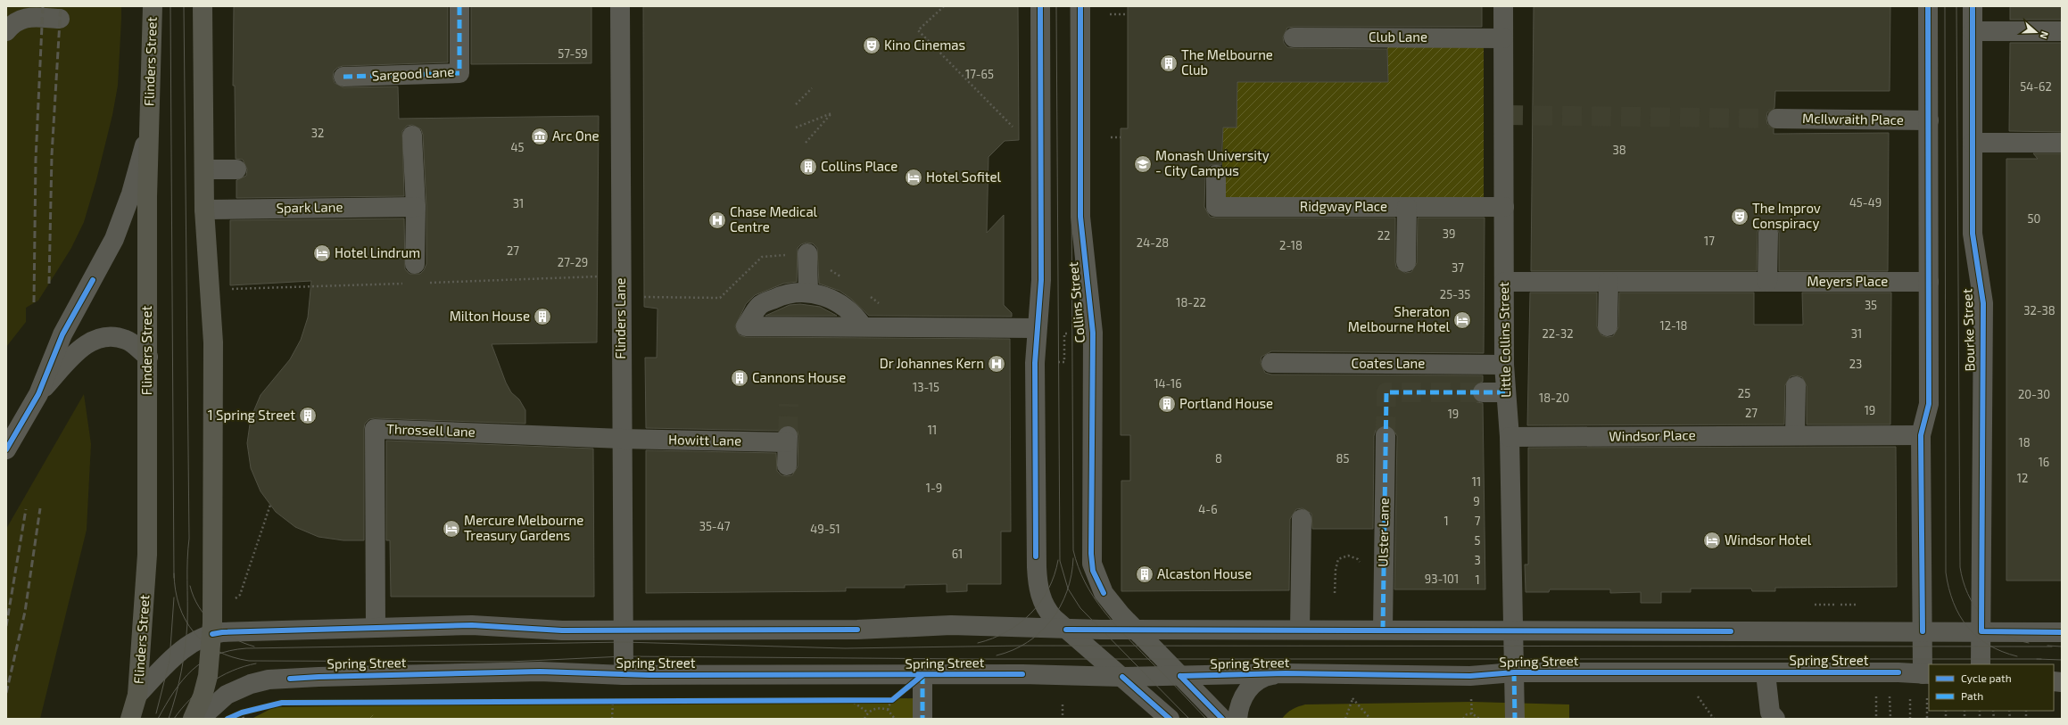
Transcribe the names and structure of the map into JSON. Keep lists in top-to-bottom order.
{
  "streets": {
    "main road": ["Flinders Street"],
    "street": [
      "Club Lane",
      "Sargood Lane",
      "McIlwraith Place",
      "Ridgway Place",
      "Spark Lane",
      "Meyers Place",
      "Collins Street",
      "Flinders Lane",
      "Bourke Street",
      "Little Collins Street",
      "Coates Lane",
      "Throssell Lane",
      "Windsor Place",
      "Howitt Lane",
      "Ulster Lane",
      "Spring Street"
    ]
  },
  "crossings": [
    ["Club Lane", "Little Collins Street"],
    ["Ridgway Place", "Little Collins Street"],
    ["Meyers Place", "Little Collins Street"],
    ["Collins Street", "Spring Street"],
    ["Flinders Lane", "Throssell Lane"],
    ["Flinders Lane", "Howitt Lane"],
    ["Flinders Lane", "Spring Street"],
    ["Little Collins Street", "Coates Lane"],
    ["Little Collins Street", "Windsor Place"],
    ["Little Collins Street", "Spring Street"],
    ["Throssell Lane", "Howitt Lane"]
  ],
  "places": {
    "theatre": ["Kino Cinemas", "The Improv Conspiracy"],
    "building": [
      "The Melbourne Club",
      "Collins Place",
      "Milton House",
      "Cannons House",
      "Portland House",
      "1 Spring Street",
      "Alcaston House"
    ],
    "museum": ["Arc One"],
    "school or university": ["Monash University - City Campus"],
    "hotel": [
      "Hotel Sofitel",
      "Hotel Lindrum",
      "Sheraton Melbourne Hotel",
      "Mercure Melbourne Treasury Gardens",
      "Windsor Hotel"
    ],
    "hospital": ["Chase Medical Centre", "Dr Johannes Kern"]
  },
  "house_numbers": [
    "57-59",
    "17-65",
    "54-62",
    "32",
    "45",
    "38",
    "45-49",
    "31",
    "50",
    "39",
    "22",
    "17",
    "24-28",
    "2-18",
    "27",
    "27-29",
    "37",
    "25-35",
    "18-22",
    "35",
    "32-38",
    "12-18",
    "22-32",
    "31",
    "23",
    "14-16",
    "13-15",
    "25",
    "20-30",
    "18-20",
    "19",
    "27",
    "19",
    "11",
    "18",
    "8",
    "85",
    "16",
    "12",
    "11",
    "1-9",
    "9",
    "4-6",
    "1",
    "7",
    "35-47",
    "49-51",
    "5",
    "61",
    "3",
    "93-101",
    "1"
  ],
  "legend": ["Cycle path", "Path"],
  "north": "right"
}
